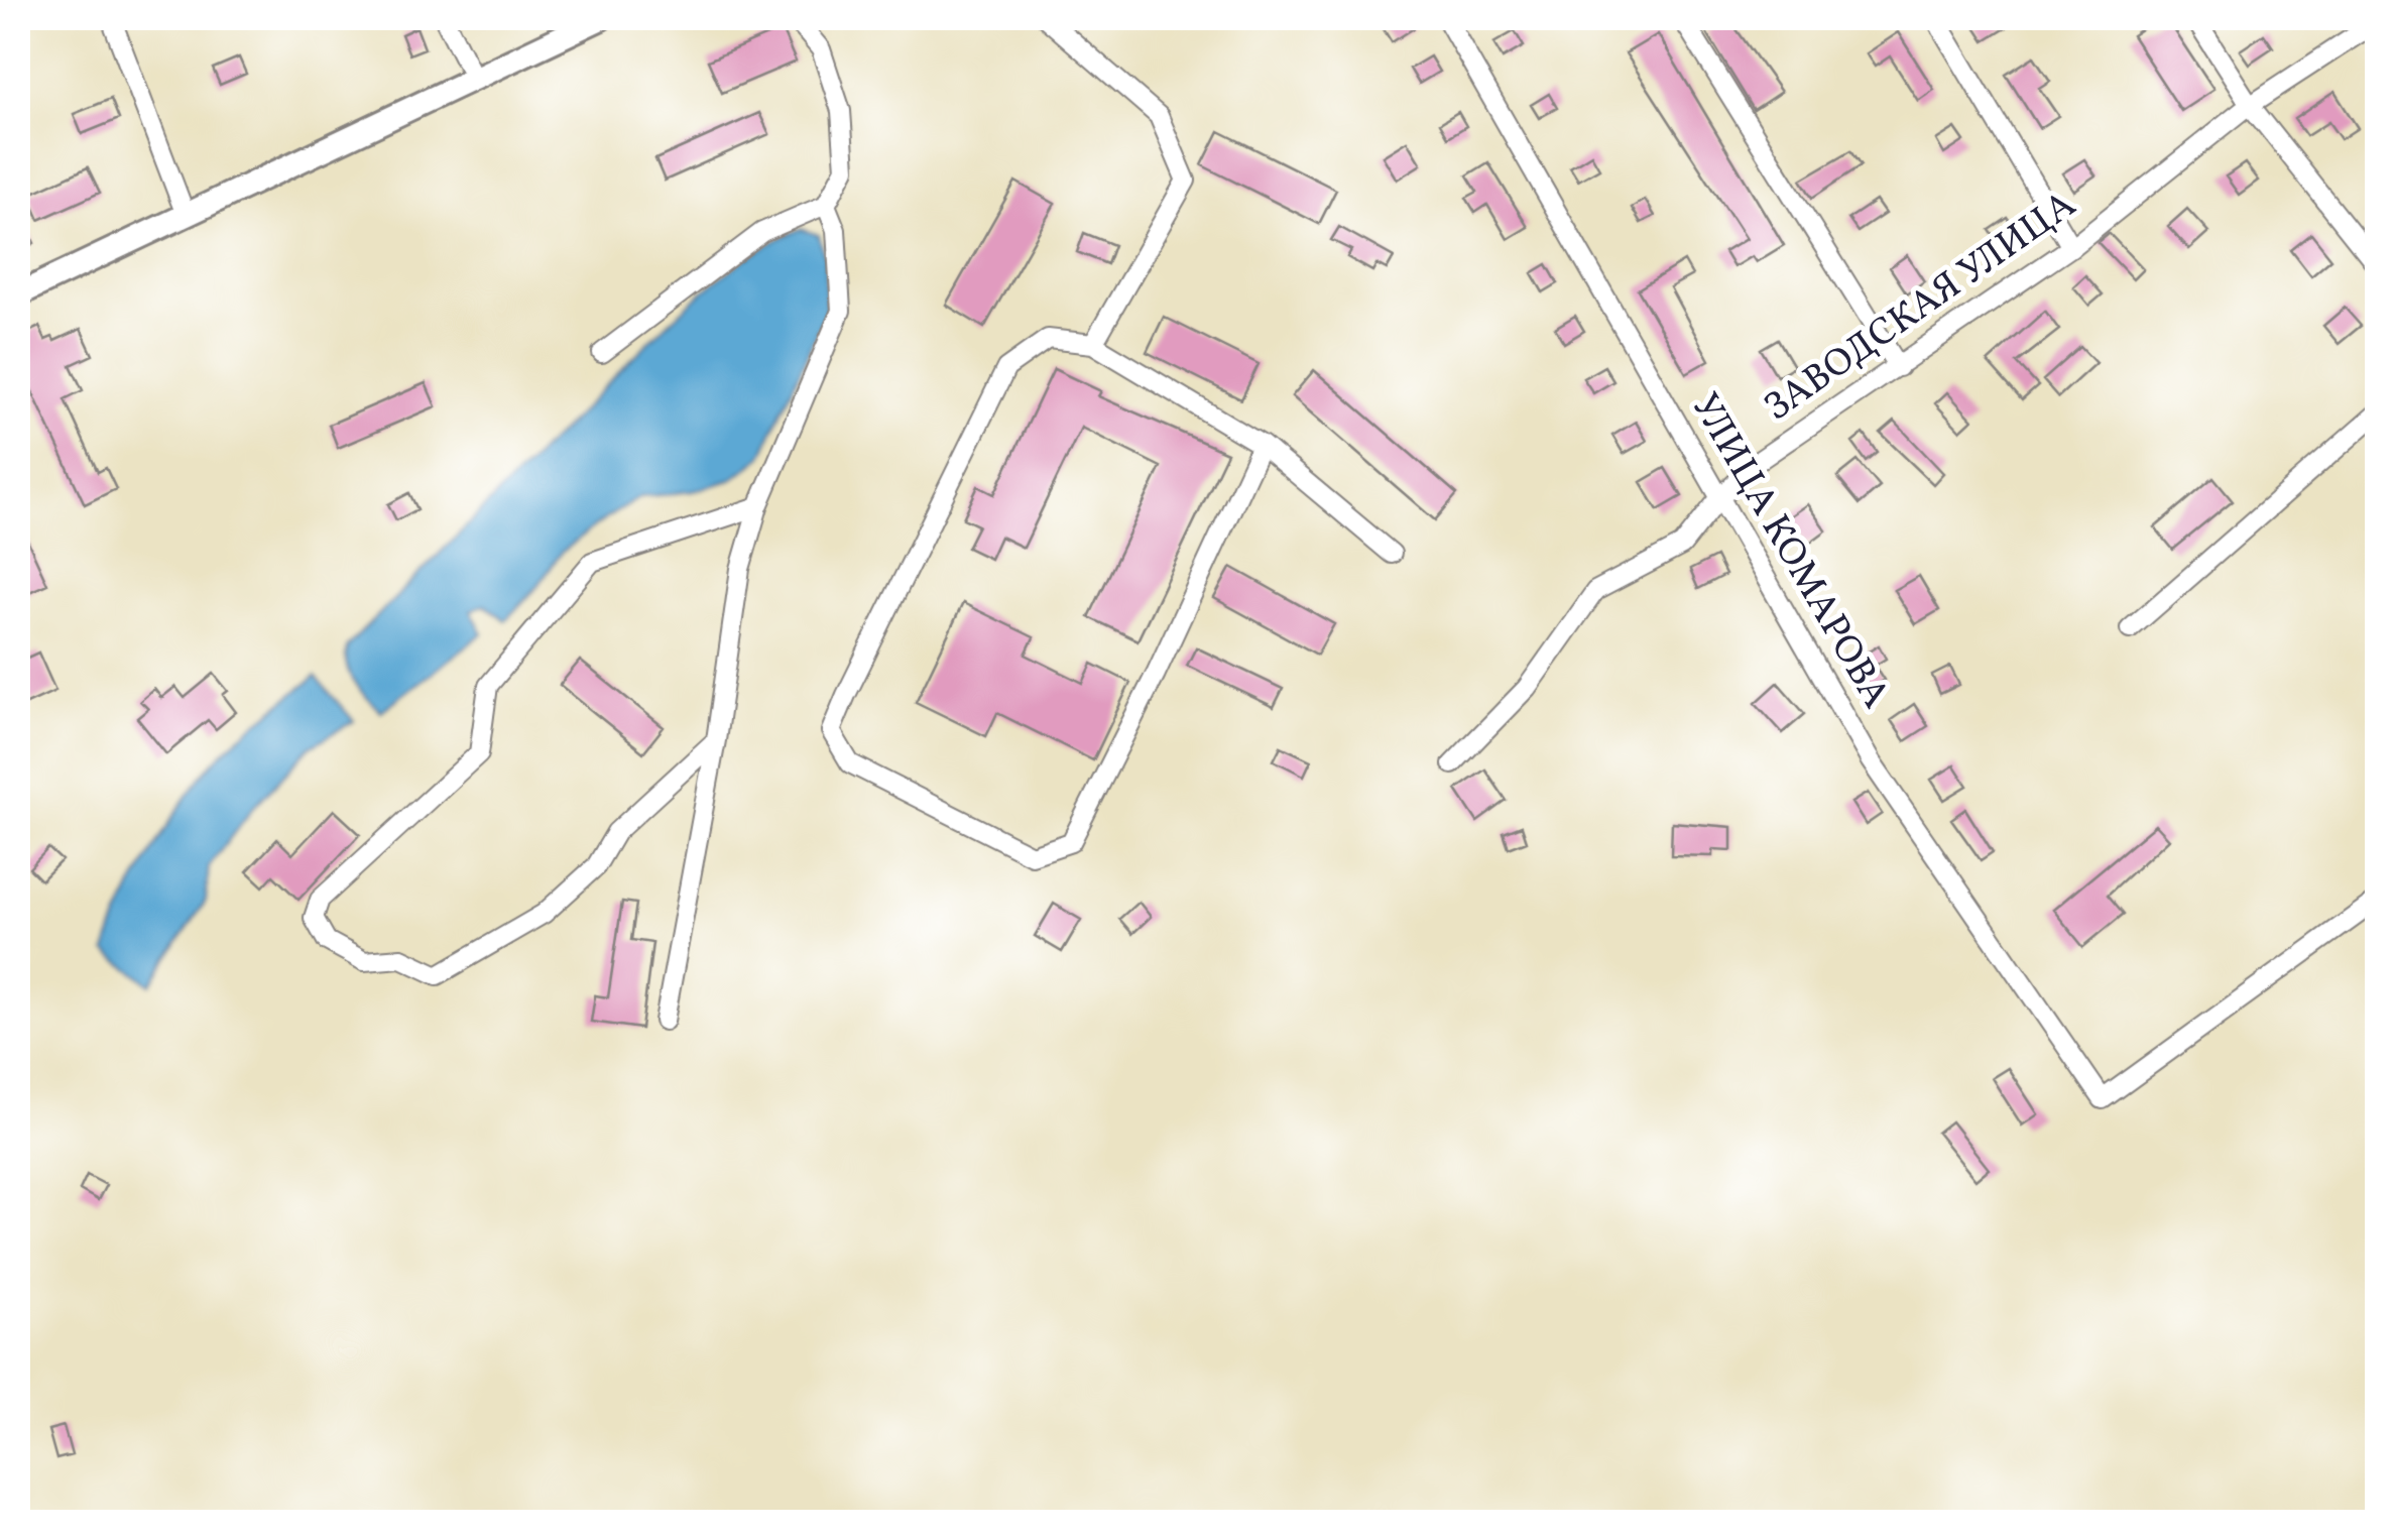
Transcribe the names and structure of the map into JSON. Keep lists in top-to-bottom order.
{
  "streets": {
    "street": ["ЗАВОДСКАЯ УЛИЦА", "УЛИЦА КОМАРОВА"]
  },
  "crossings": [
    ["ЗАВОДСКАЯ УЛИЦА", "УЛИЦА КОМАРОВА"]
  ]
}
